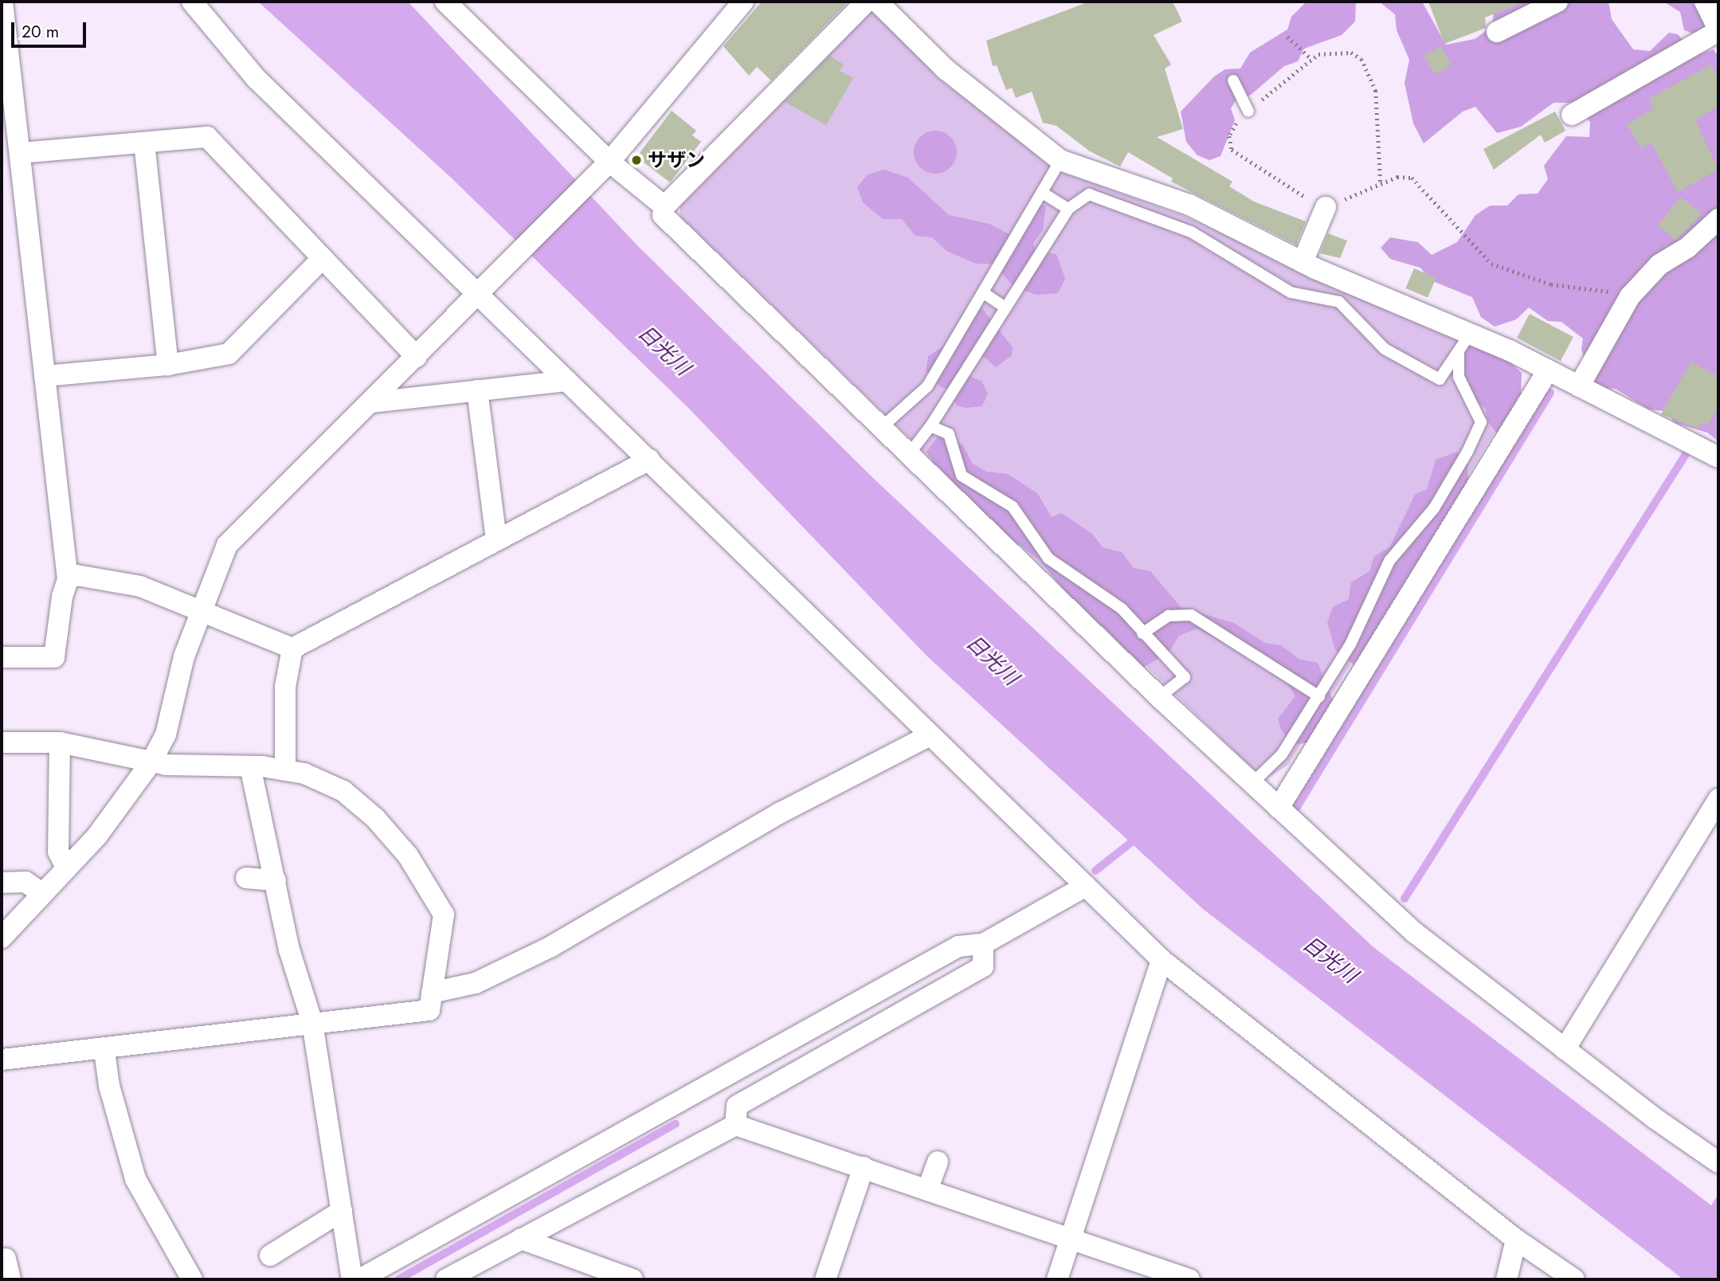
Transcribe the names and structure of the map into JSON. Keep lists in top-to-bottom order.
{
  "water": ["日光川"],
  "places": ["サザン"],
  "scale_bar": "20 m"
}
